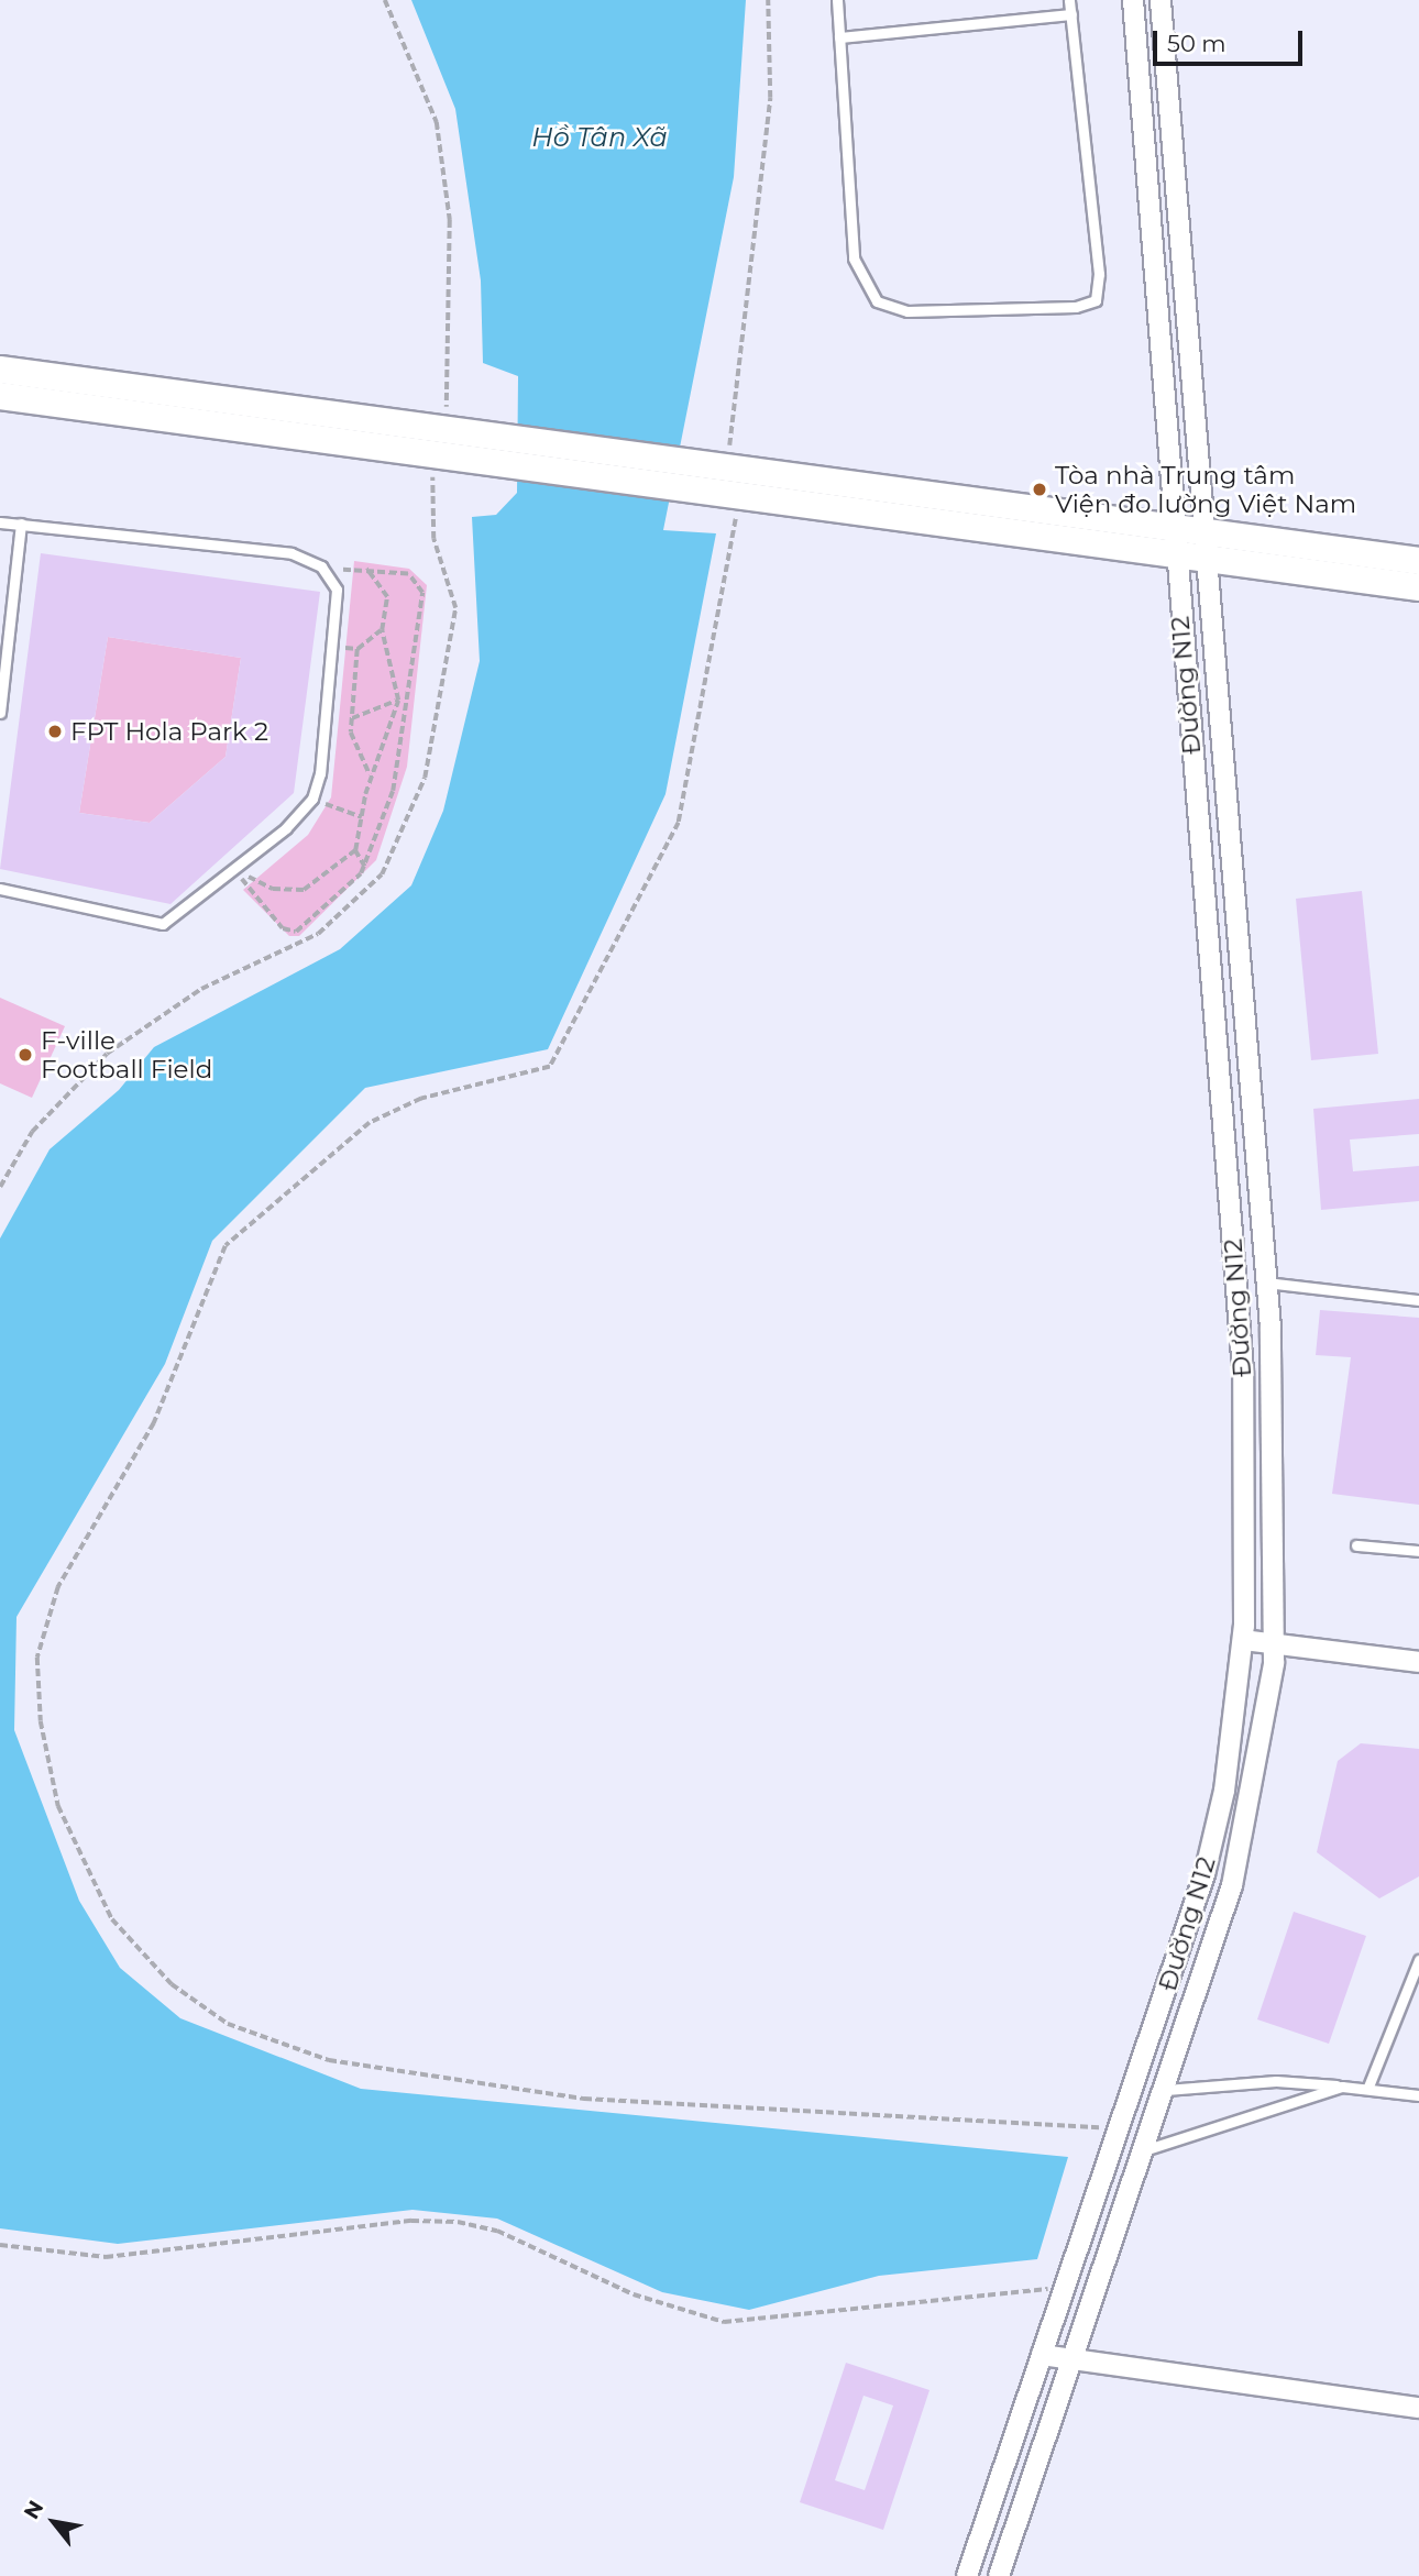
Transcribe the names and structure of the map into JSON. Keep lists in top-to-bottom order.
{
  "streets": {
    "street": ["Đường N12"]
  },
  "water": ["Hồ Tân Xã"],
  "places": ["Tòa nhà Trung tâm Viện đo lường Việt Nam", "FPT Hola Park 2", "F-ville Football Field"],
  "scale_bar": "50 m",
  "north": "top left"
}
